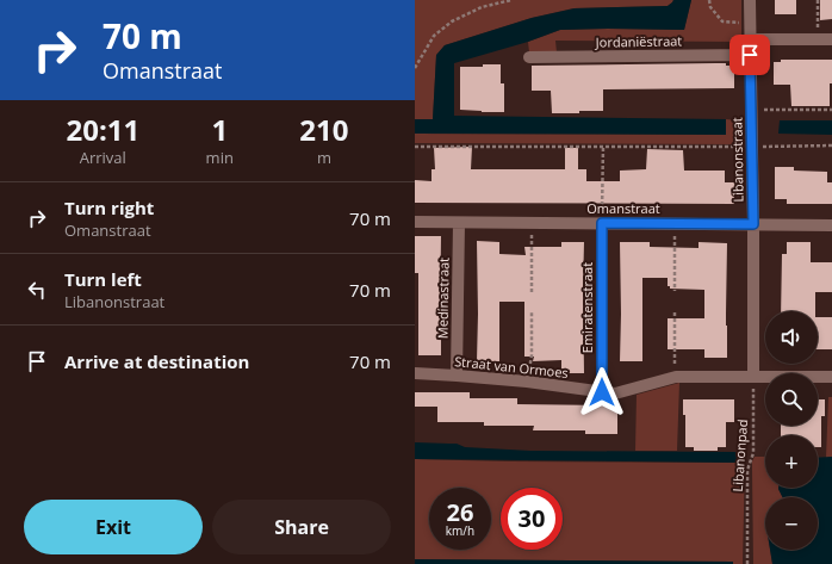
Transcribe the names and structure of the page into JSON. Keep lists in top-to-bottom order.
{
  "streets": {
    "street": [
      "Jordaniëstraat",
      "Libanonstraat",
      "Omanstraat",
      "Medinastraat",
      "Emiratenstraat",
      "Straat van Ormoes"
    ],
    "path": ["Libanonpad"]
  },
  "crossings": [
    ["Jordaniëstraat", "Libanonstraat"],
    ["Libanonstraat", "Omanstraat"],
    ["Libanonstraat", "Straat van Ormoes"],
    ["Libanonstraat", "Libanonpad"],
    ["Omanstraat", "Medinastraat"],
    ["Omanstraat", "Emiratenstraat"],
    ["Medinastraat", "Straat van Ormoes"],
    ["Emiratenstraat", "Straat van Ormoes"],
    ["Straat van Ormoes", "Libanonpad"]
  ],
  "page": {
    "turn": ["70 m", "Omanstraat"],
    "eta": [
      "20:11",
      "Arrival",
      "1",
      "min",
      "210",
      "m"
    ],
    "list": [
      {
        "name": "Turn right",
        "note": "Omanstraat",
        "value": "70 m"
      },
      {
        "name": "Turn left",
        "note": "Libanonstraat",
        "value": "70 m"
      },
      {
        "name": "Arrive at destination",
        "value": "70 m"
      }
    ],
    "map_buttons": ["+", "−"],
    "speed": "26 km/h",
    "limit": "30",
    "buttons": ["Exit", "Share"]
  }
}
